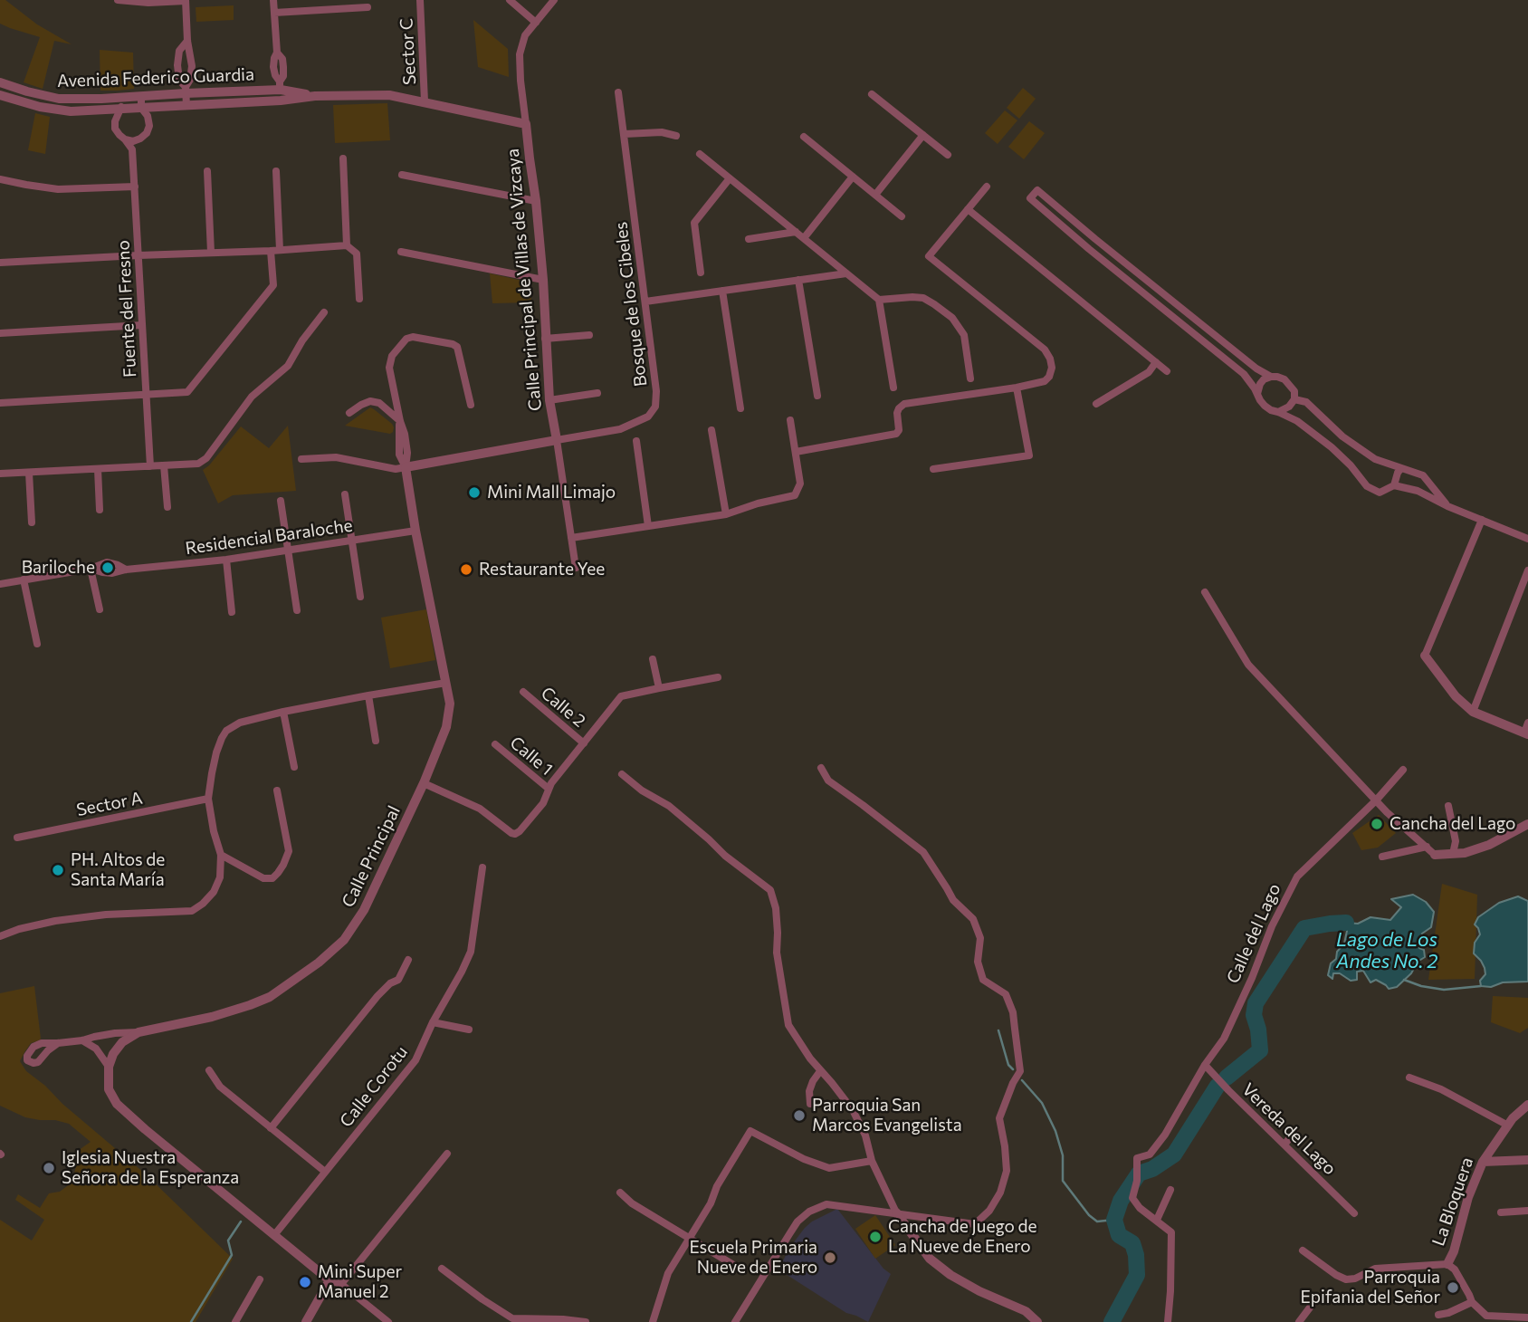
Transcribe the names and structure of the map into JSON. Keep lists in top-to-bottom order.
{
  "streets": {
    "street": [
      "Sector C",
      "Avenida Federico Guardia",
      "Calle Principal de Villas de Vizcaya",
      "Bosque de los Cibeles",
      "Fuente del Fresno",
      "Residencial Baraloche",
      "Calle 2",
      "Calle 1",
      "Sector A",
      "Calle Principal",
      "Calle del Lago",
      "Calle Corotu",
      "Vereda del Lago",
      "La Bloquera"
    ]
  },
  "crossings": [
    ["Sector C", "Avenida Federico Guardia"],
    ["Avenida Federico Guardia", "Calle Principal de Villas de Vizcaya"],
    ["Calle Principal de Villas de Vizcaya", "Bosque de los Cibeles"],
    ["Residencial Baraloche", "Calle Principal"],
    ["Calle del Lago", "Vereda del Lago"]
  ],
  "water": ["Lago de Los Andes No. 2"],
  "places": [
    "Mini Mall Limajo",
    "Bariloche",
    "Restaurante Yee",
    "Cancha del Lago",
    "PH. Altos de Santa María",
    "Parroquia San Marcos Evangelista",
    "Iglesia Nuestra Señora de la Esperanza",
    "Cancha de Juego de La Nueve de Enero",
    "Escuela Primaria Nueve de Enero",
    "Mini Super Manuel 2",
    "Parroquia Epifania del Señor"
  ]
}
